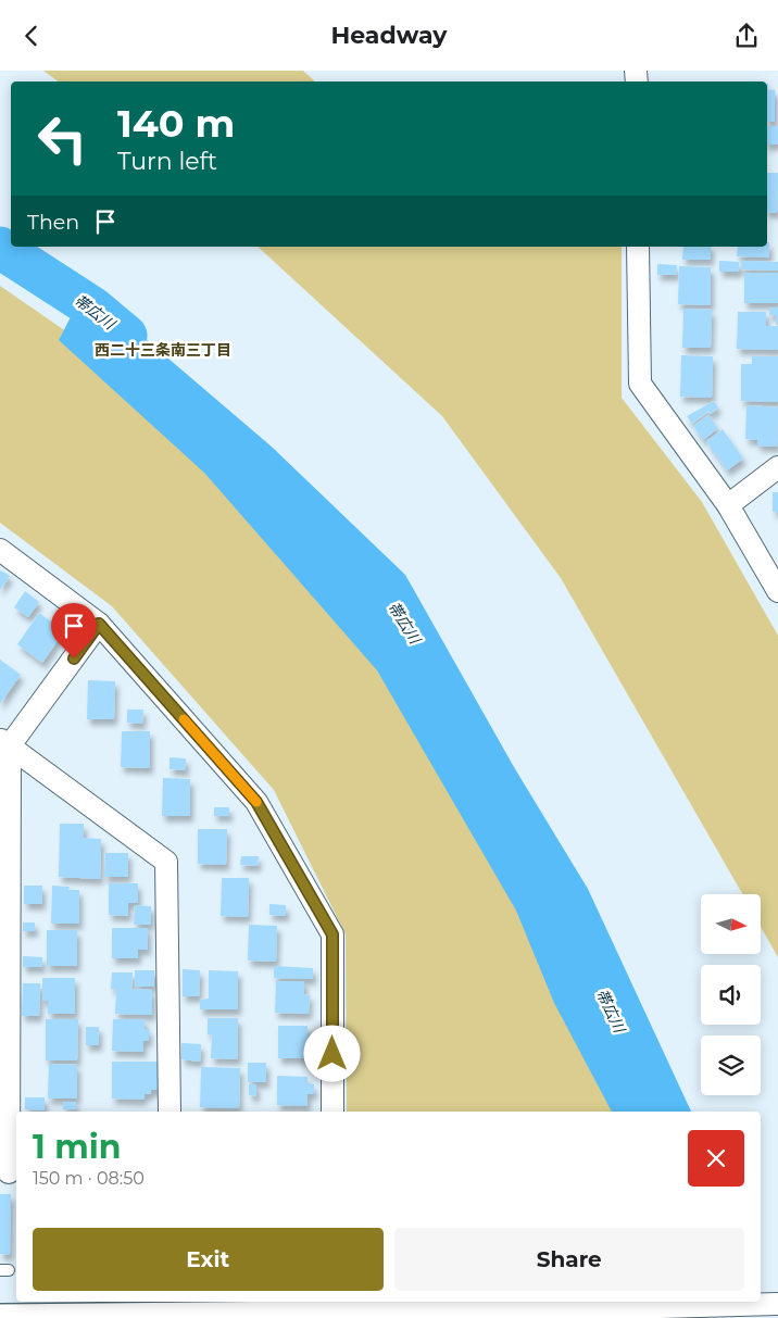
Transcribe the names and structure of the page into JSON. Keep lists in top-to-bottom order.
{
  "districts": ["西二十三条南三丁目"],
  "water": ["帯広川"],
  "north": "right",
  "page": {
    "header": "Headway",
    "turn": ["140 m", "Turn left"],
    "then": "Then",
    "heading": ["1 min", "150 m · 08:50"],
    "buttons": ["Exit", "Share"]
  }
}
